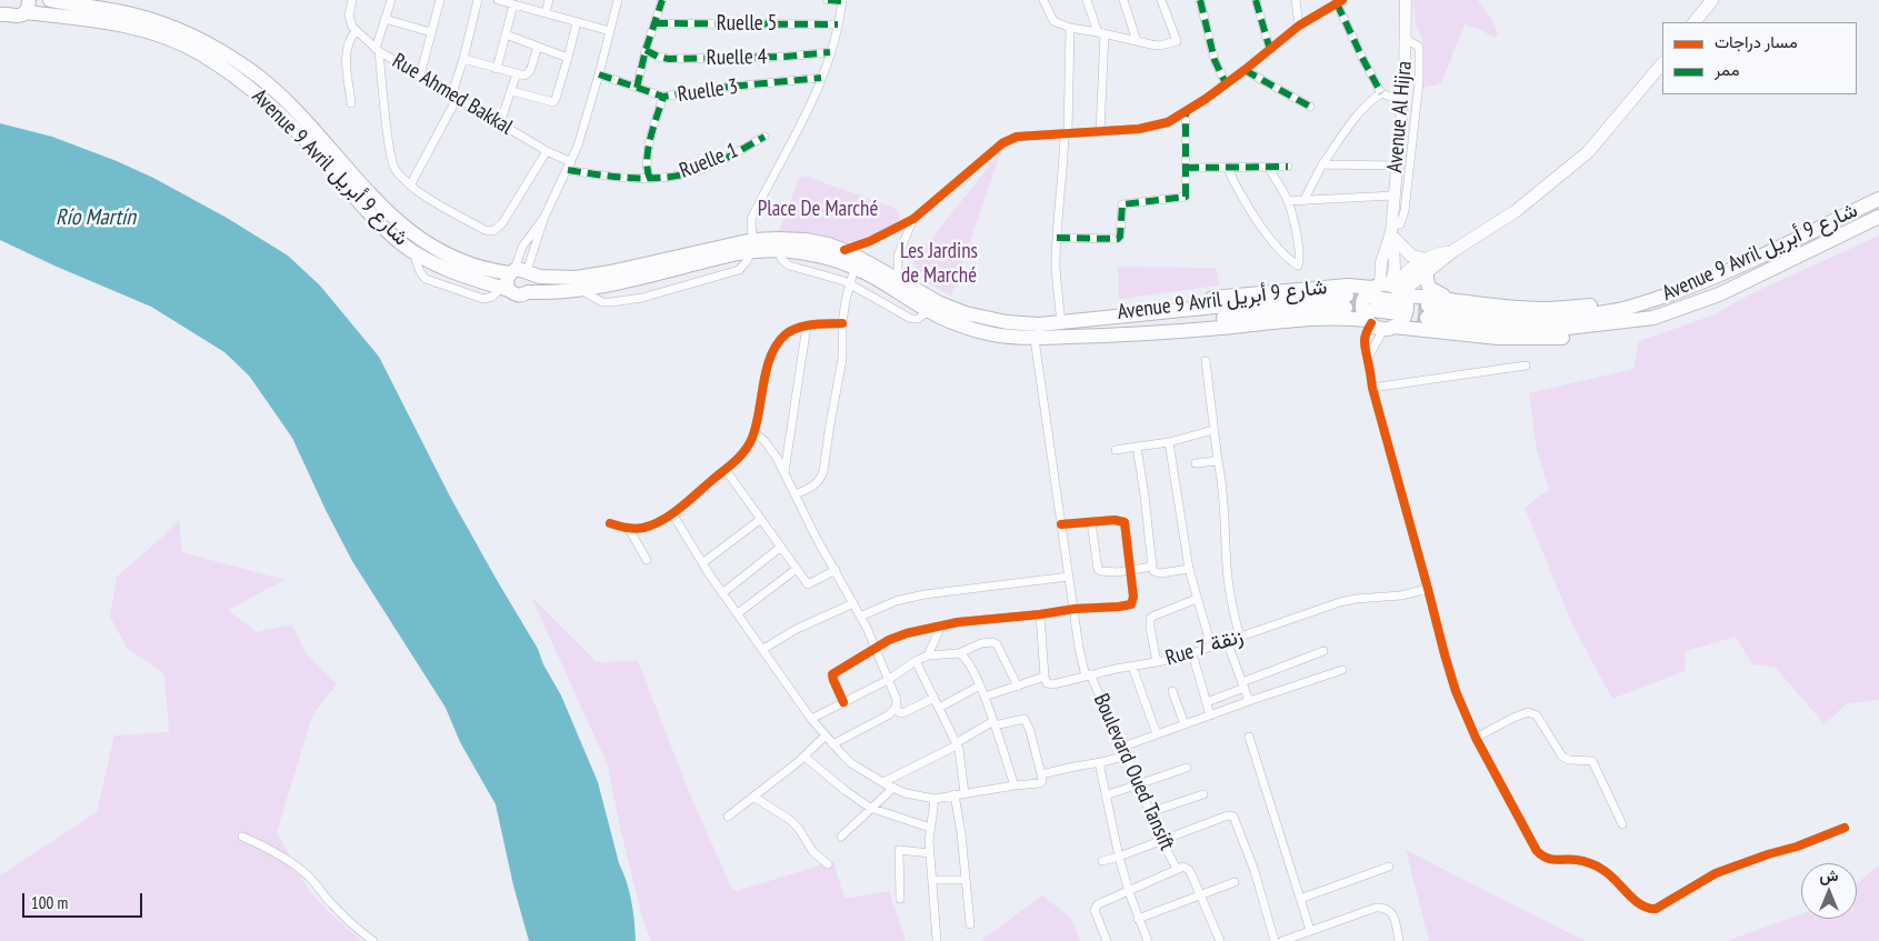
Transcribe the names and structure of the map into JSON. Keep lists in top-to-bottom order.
{
  "streets": {
    "highway": ["Avenue 9 Avril شارع 9 أبريل"],
    "street": [
      "Ruelle 5",
      "Ruelle 4",
      "Ruelle 3",
      "Rue Ahmed Bakkal",
      "Avenue Al Hijra",
      "Ruelle 1",
      "Rue 7 زنقة",
      "Boulevard Oued Tansift"
    ]
  },
  "crossings": [
    ["Ruelle 3", "Ruelle 1"],
    ["Rue Ahmed Bakkal", "Ruelle 1"],
    ["Avenue Al Hijra", "Avenue 9 Avril شارع 9 أبريل"],
    ["Avenue 9 Avril شارع 9 أبريل", "Boulevard Oued Tansift"],
    ["Rue 7 زنقة", "Boulevard Oued Tansift"]
  ],
  "water": ["Río Martín"],
  "parks": ["Place De Marché", "Les Jardins de Marché"],
  "legend": ["مسار دراجات", "ممر"],
  "scale_bar": "100 m",
  "north": "top"
}
